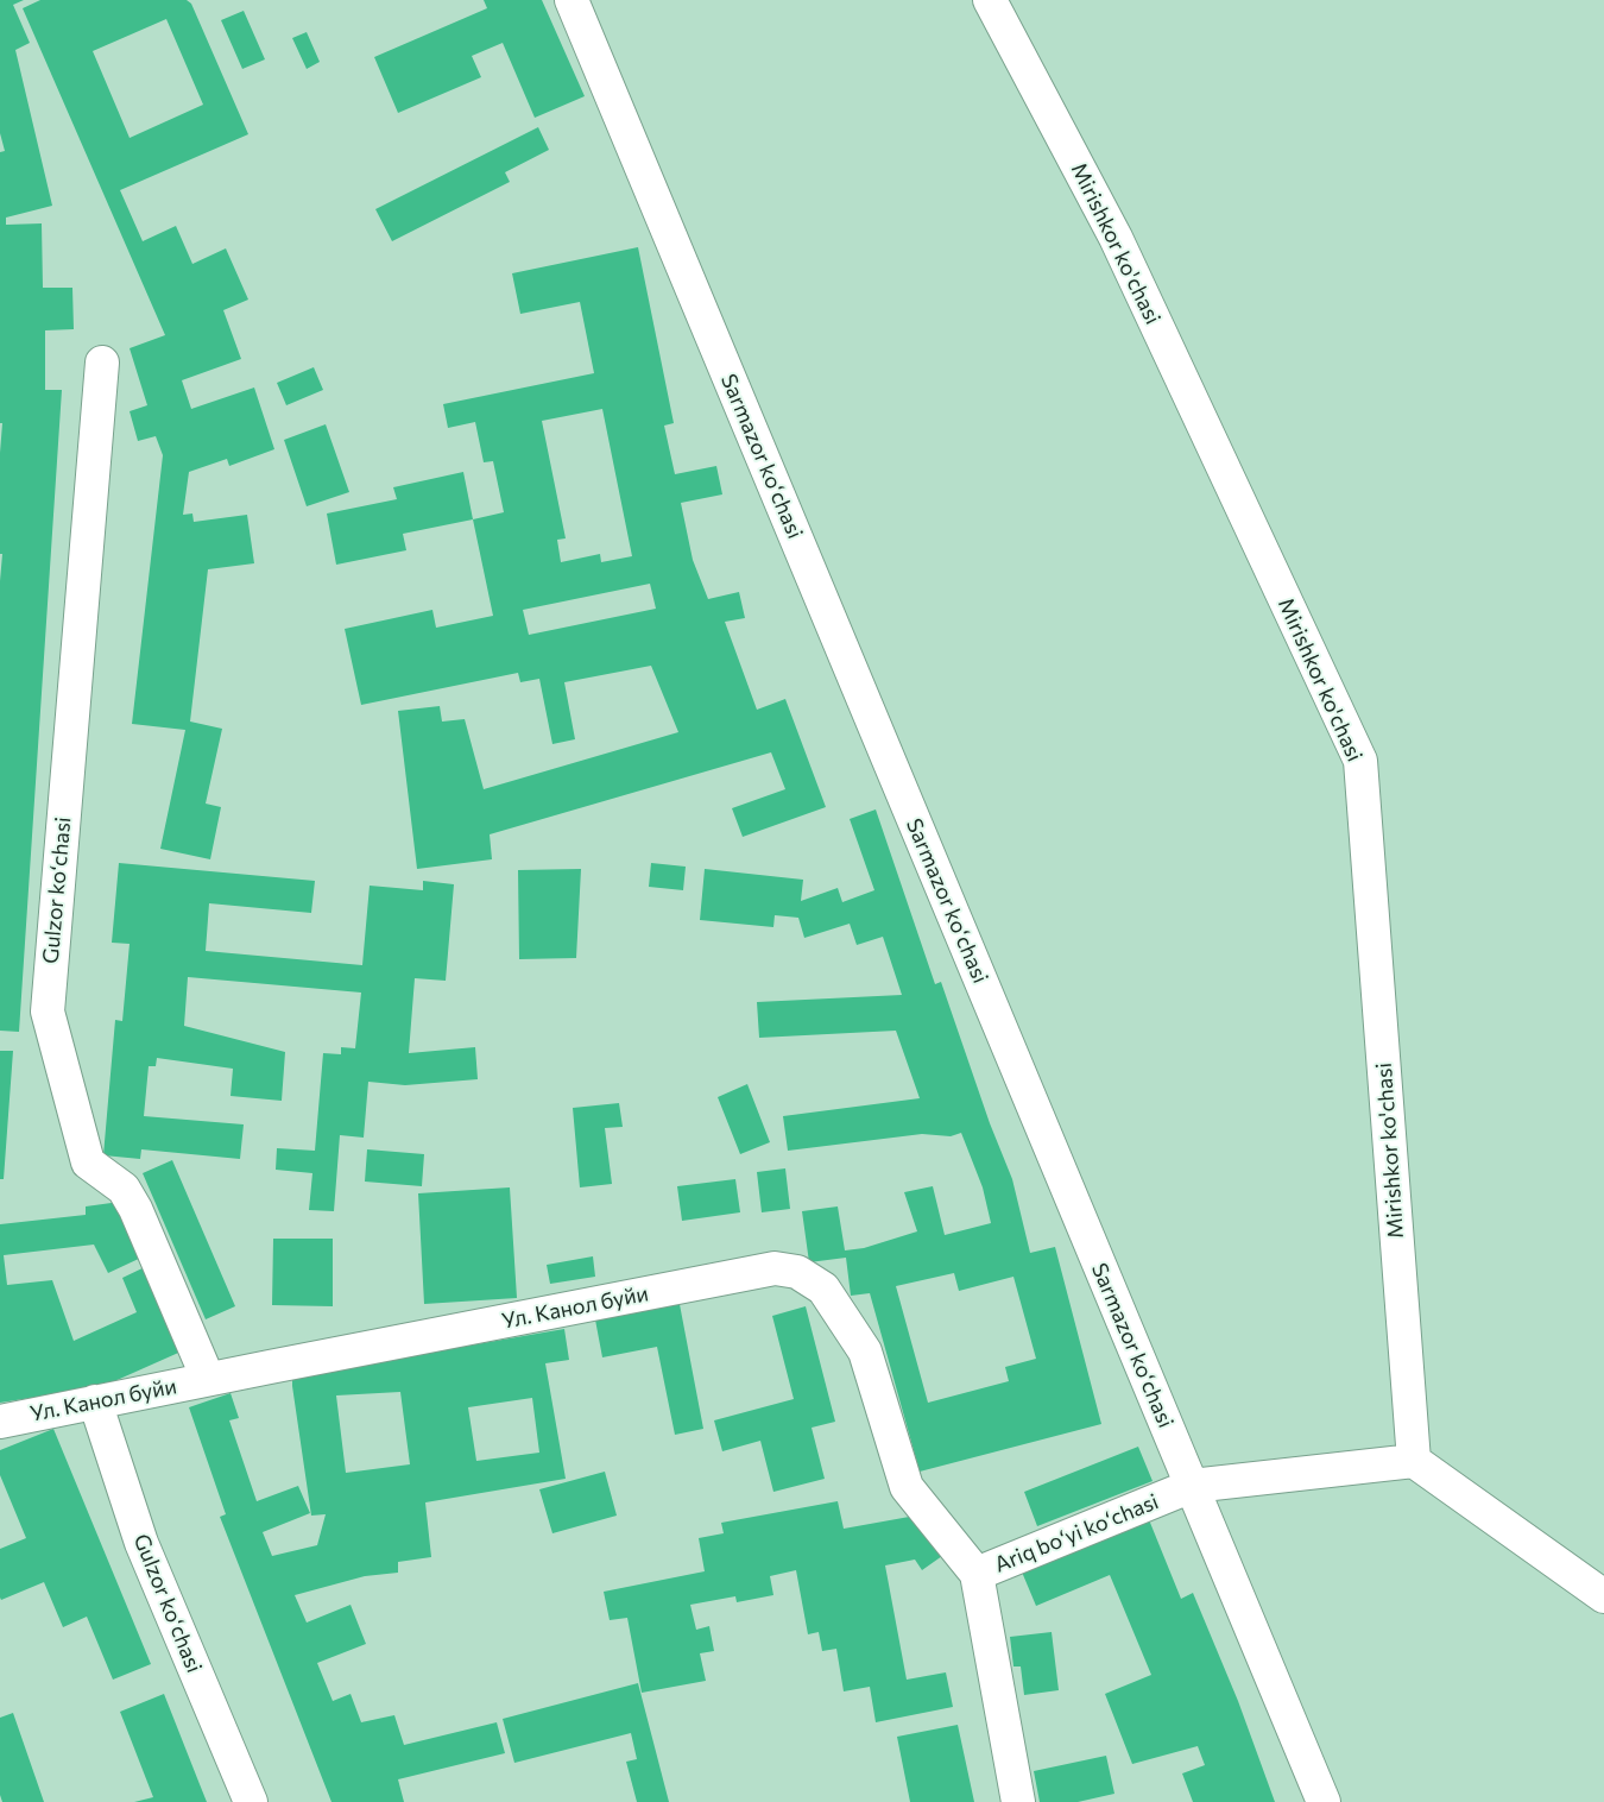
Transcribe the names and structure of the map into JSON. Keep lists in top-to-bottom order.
{
  "streets": {
    "street": [
      "Mirishkor ko'chasi",
      "Sarmazor koʻchasi",
      "Gulzor koʻchasi",
      "Ул. Канол буйи",
      "Ariq boʻyi koʻchasi"
    ]
  },
  "crossings": [
    ["Sarmazor koʻchasi", "Ariq boʻyi koʻchasi"],
    ["Gulzor koʻchasi", "Ул. Канол буйи"],
    ["Ул. Канол буйи", "Ariq boʻyi koʻchasi"]
  ]
}
